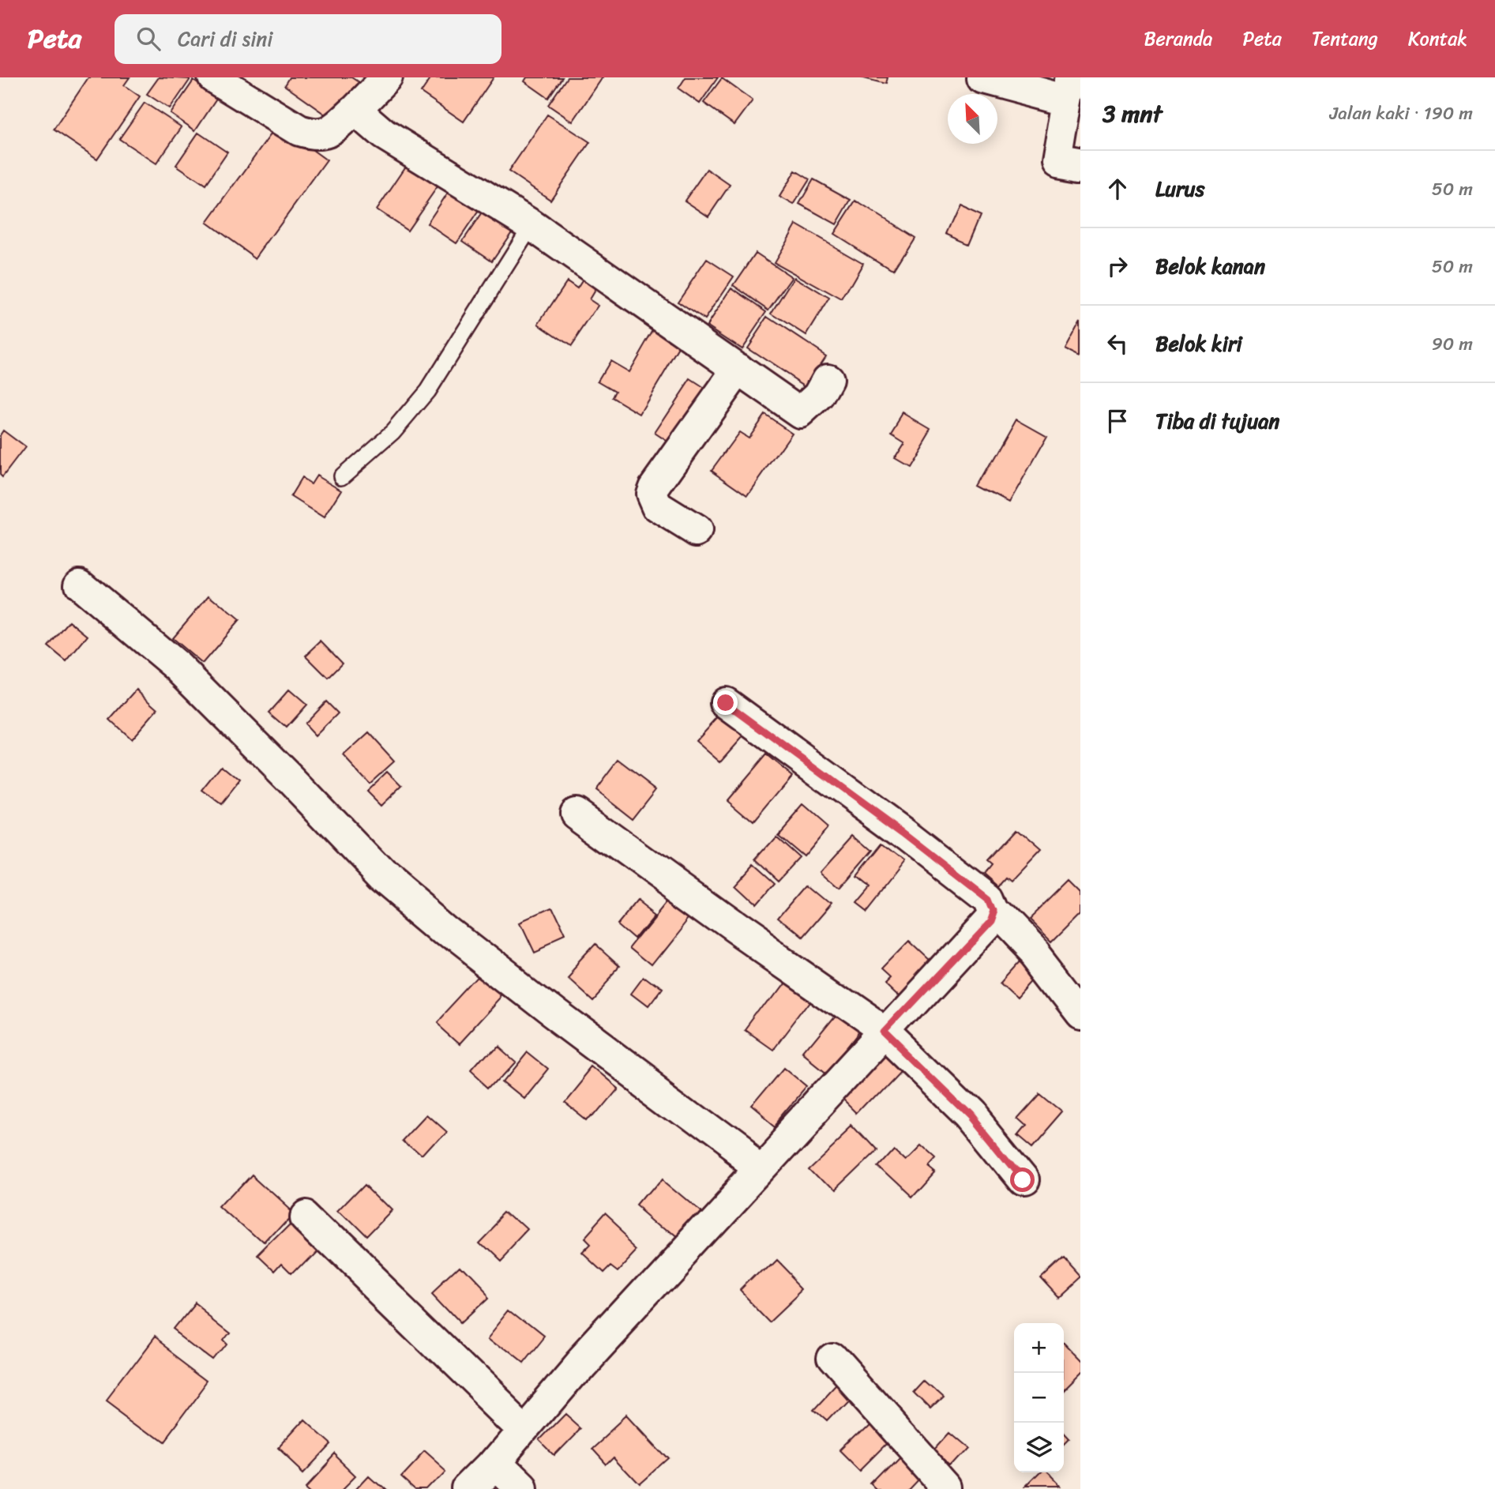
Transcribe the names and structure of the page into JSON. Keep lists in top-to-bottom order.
{
  "north": "top left",
  "page": {
    "header": "Peta",
    "search": "Cari di sini",
    "nav": [
      "Beranda",
      "Peta",
      "Tentang",
      "Kontak"
    ],
    "heading": ["3 mnt", "Jalan kaki · 190 m"],
    "list": [
      ["Lurus", "50 m"],
      ["Belok kanan", "50 m"],
      ["Belok kiri", "90 m"],
      "Tiba di tujuan"
    ],
    "map_buttons": ["+", "−"]
  }
}
